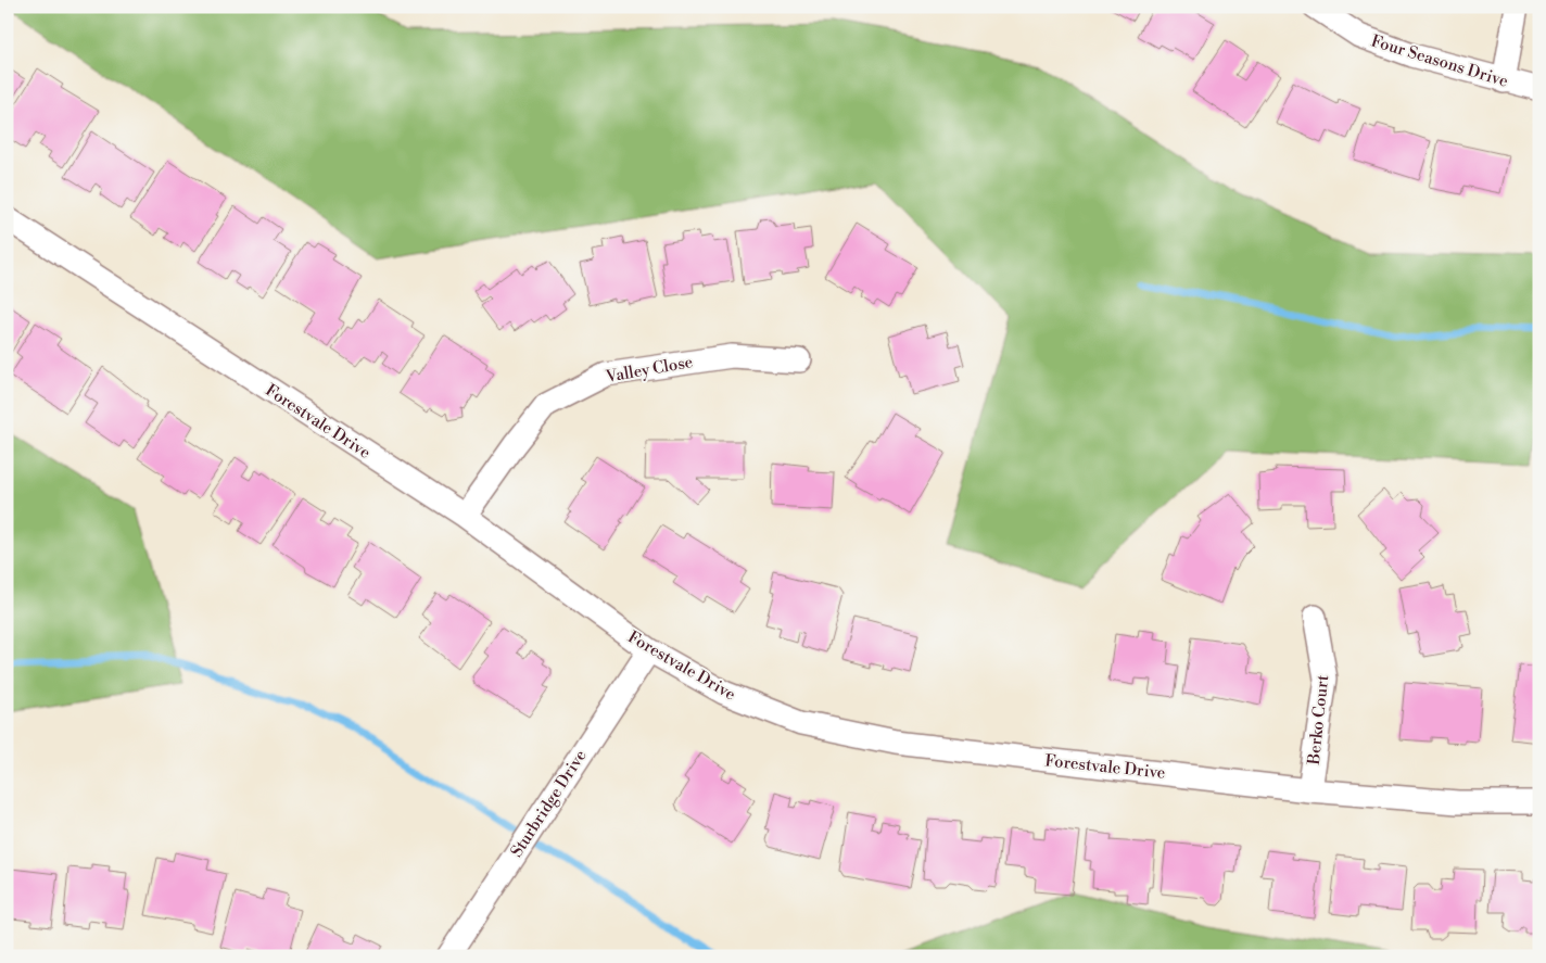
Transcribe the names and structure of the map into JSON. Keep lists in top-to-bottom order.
{
  "streets": {
    "street": [
      "Four Seasons Drive",
      "Valley Close",
      "Forestvale Drive",
      "Berko Court",
      "Sturbridge Drive"
    ]
  },
  "crossings": [
    ["Valley Close", "Forestvale Drive"],
    ["Forestvale Drive", "Berko Court"],
    ["Forestvale Drive", "Sturbridge Drive"]
  ]
}
